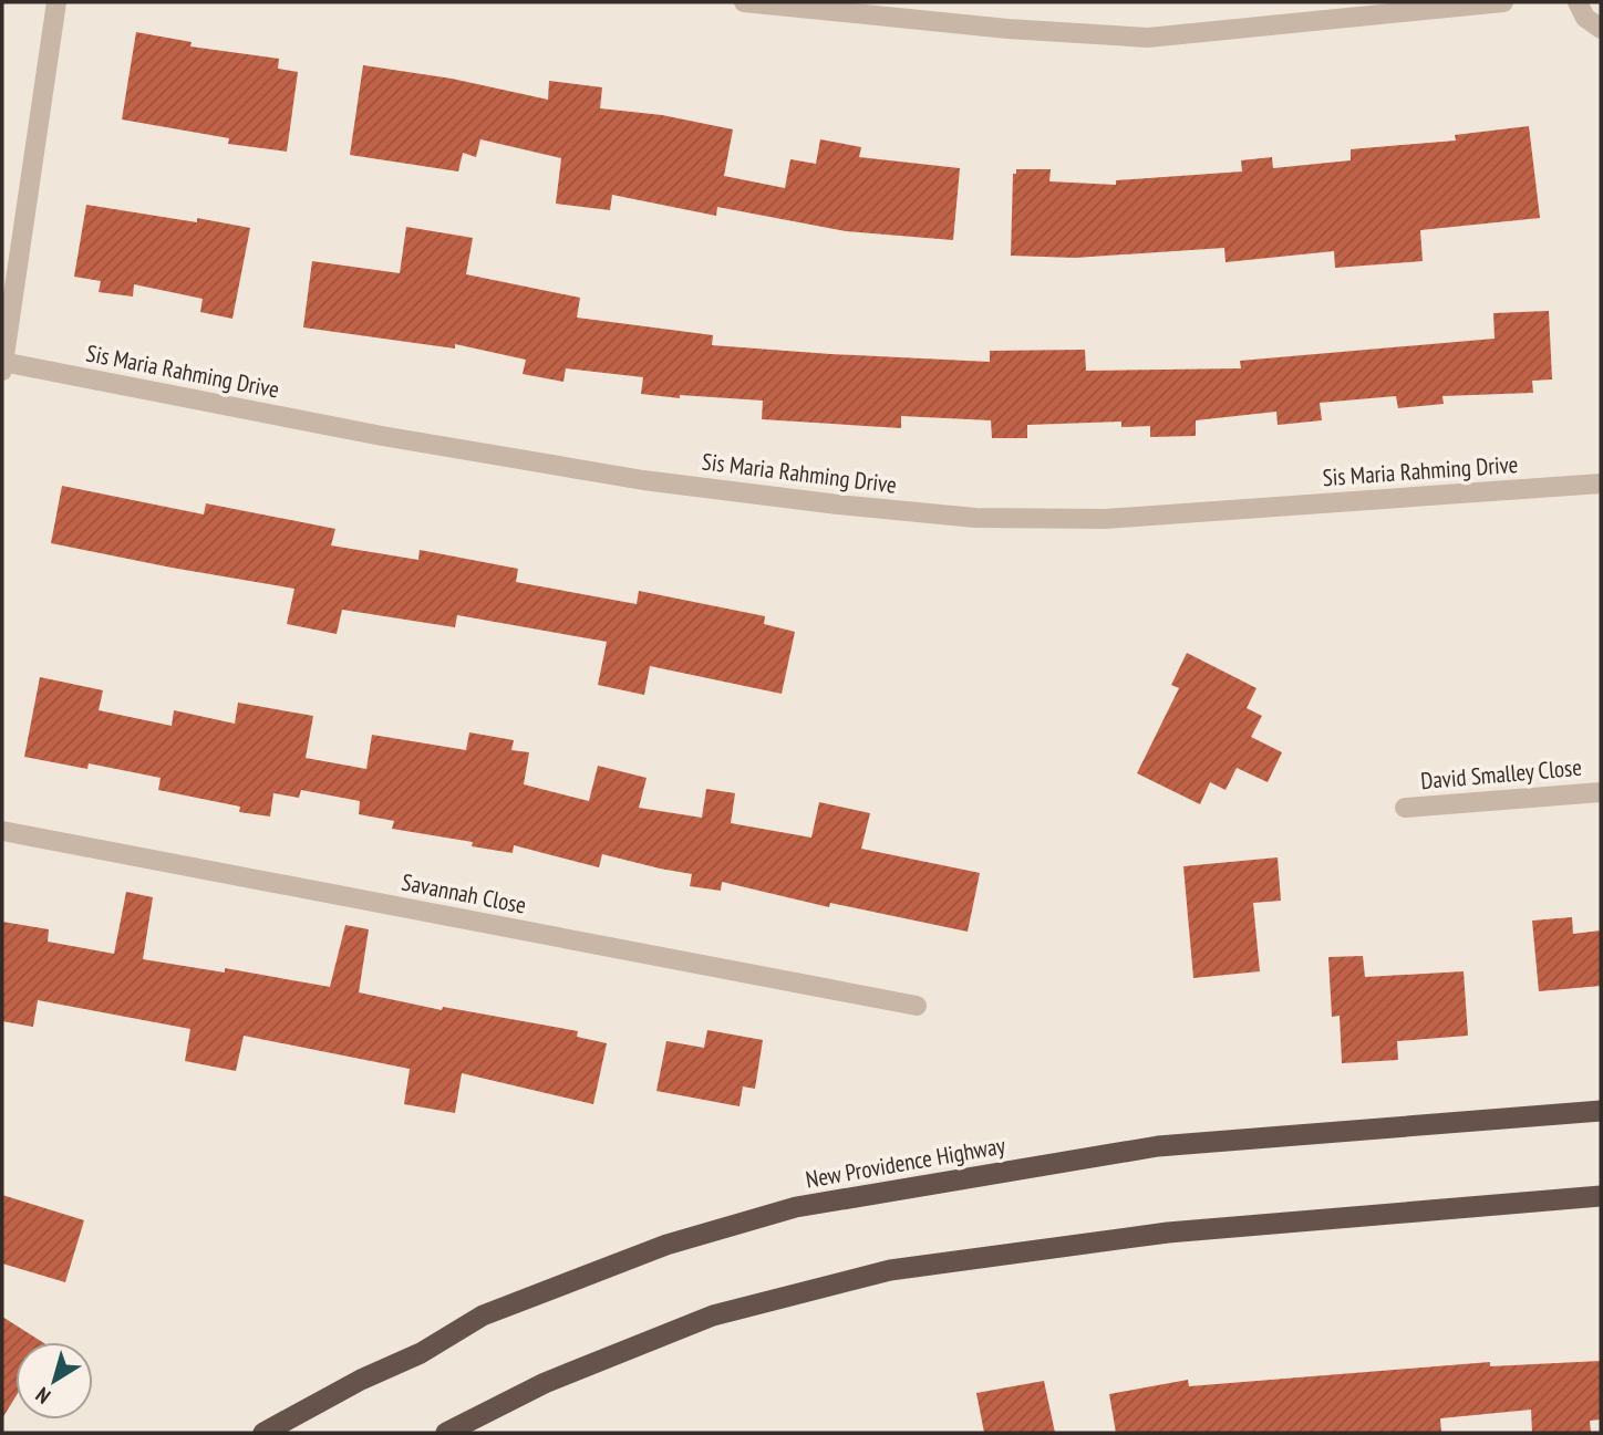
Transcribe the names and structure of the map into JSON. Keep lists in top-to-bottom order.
{
  "streets": {
    "highway": ["New Providence Highway"],
    "street": ["Sis Maria Rahming Drive", "David Smalley Close", "Savannah Close"]
  },
  "north": "bottom left"
}
